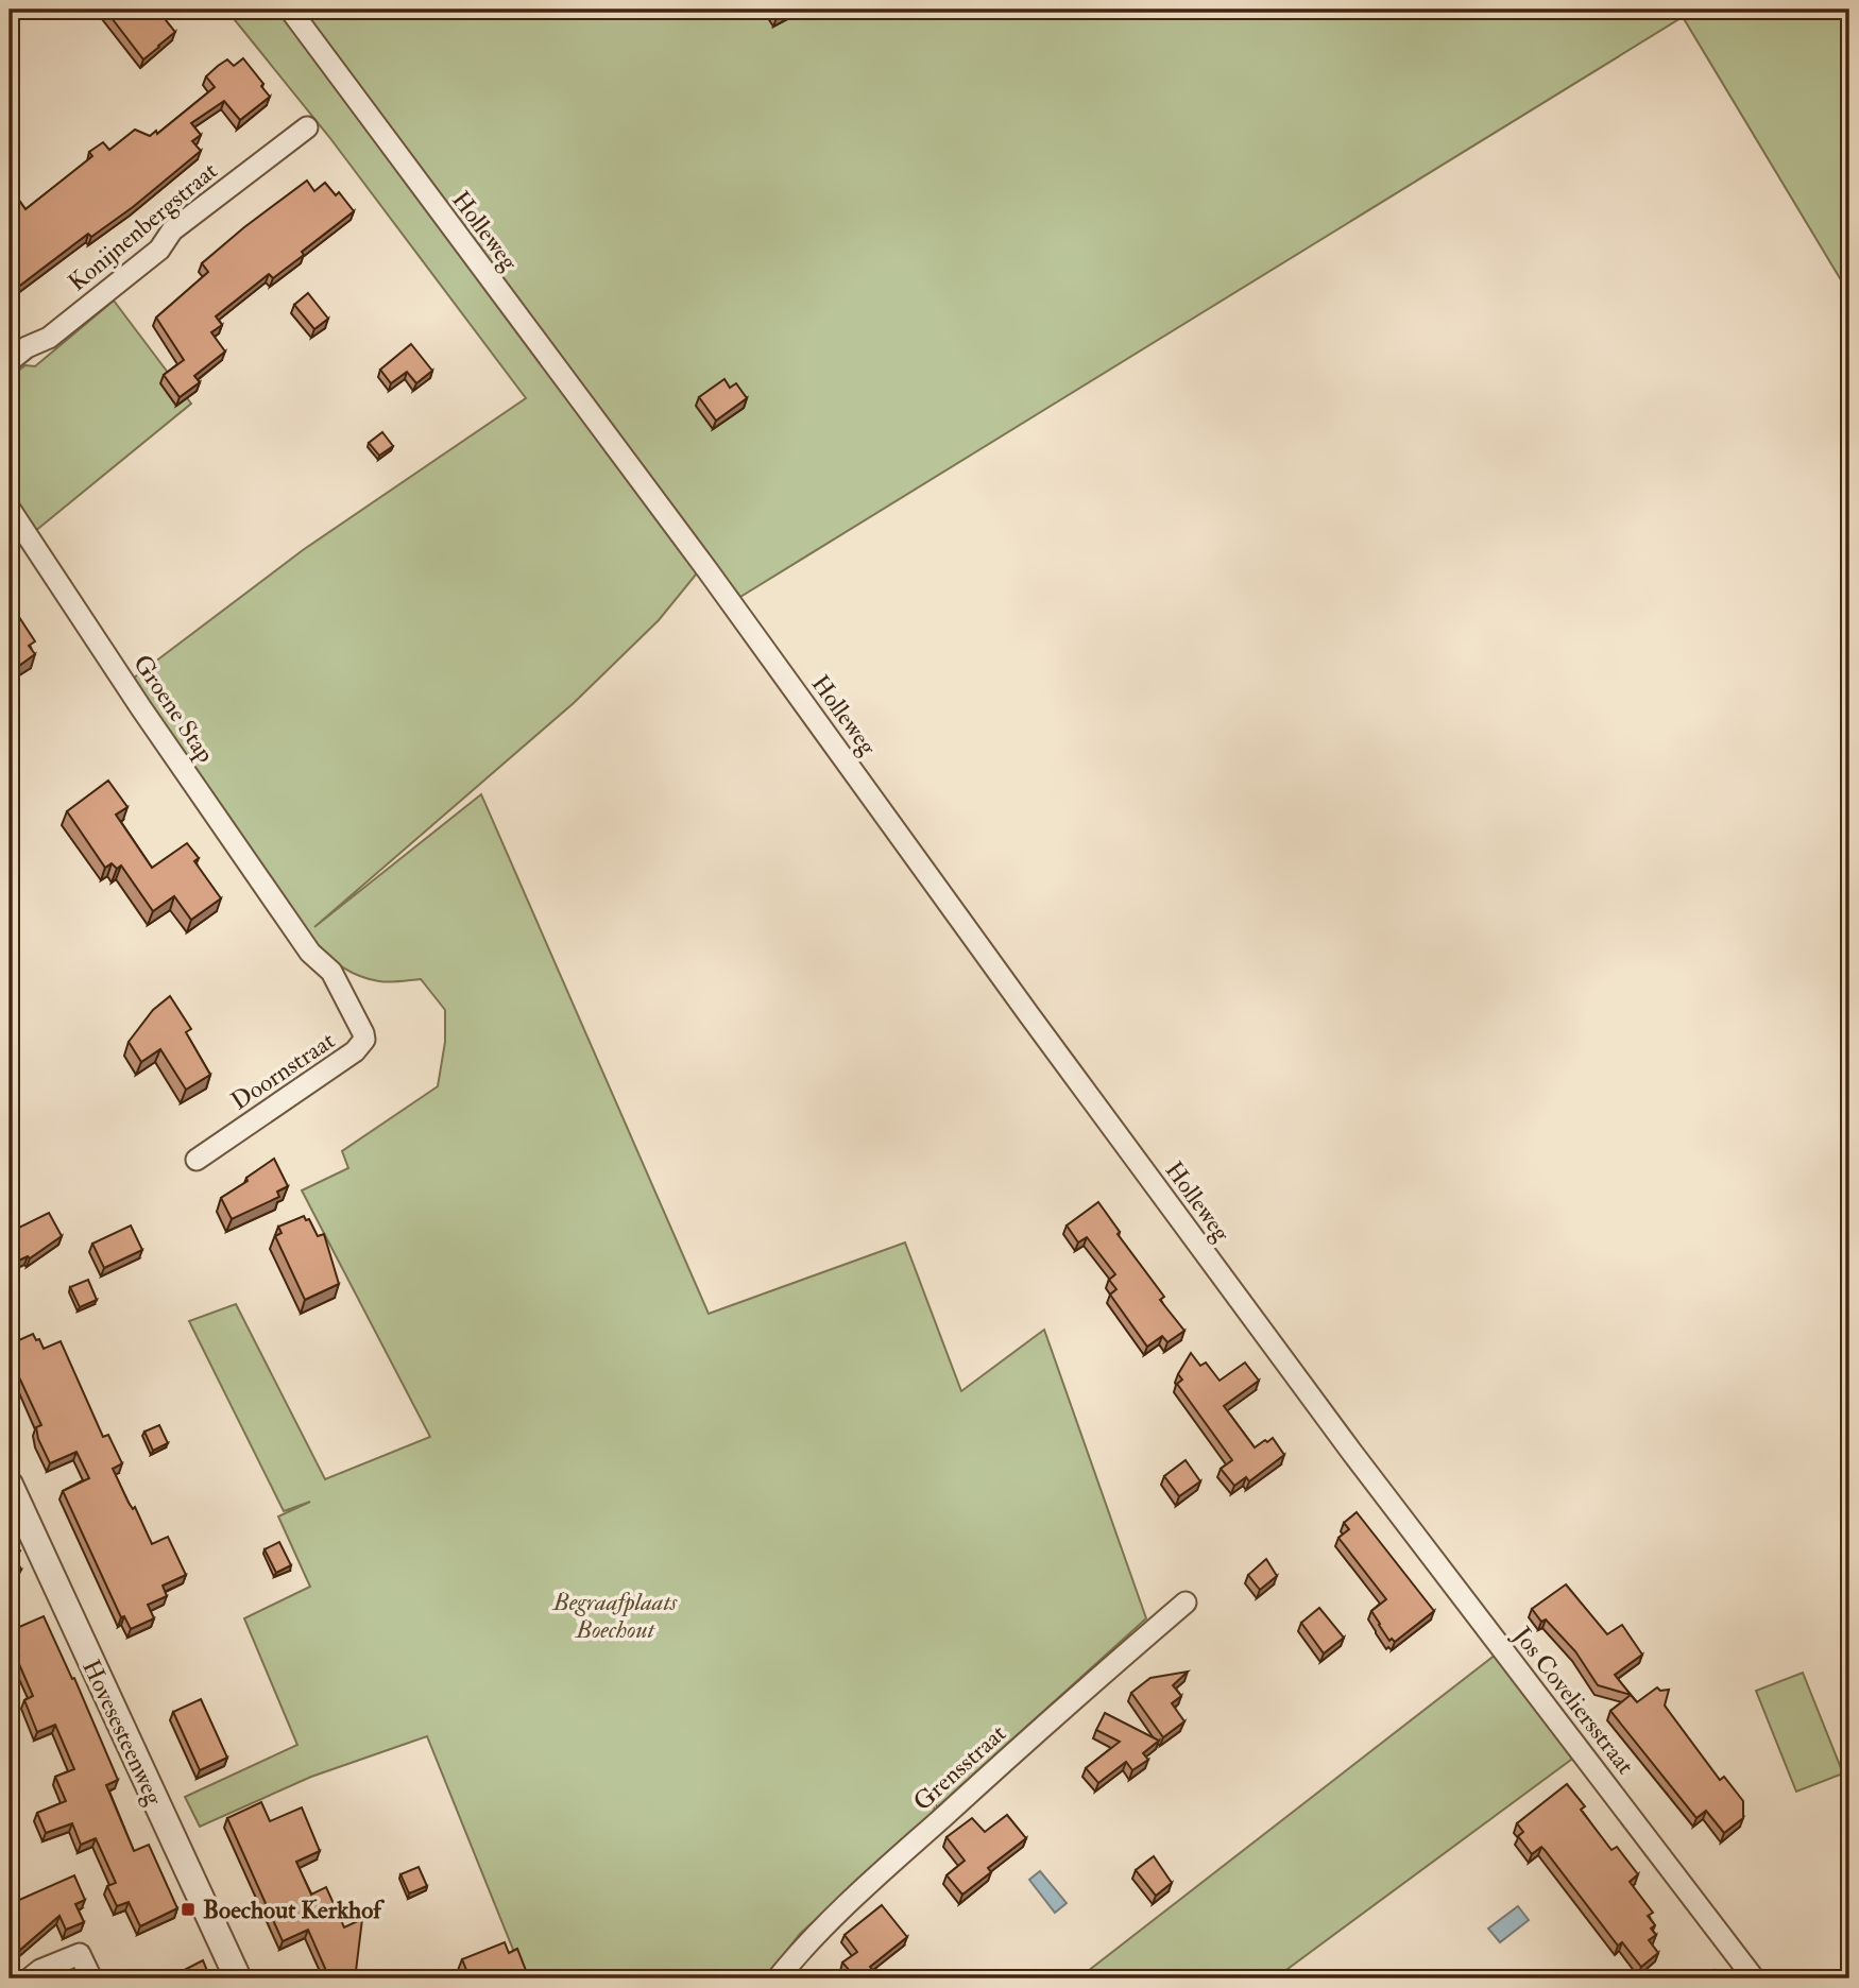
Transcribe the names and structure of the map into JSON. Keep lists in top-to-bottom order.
{
  "streets": {
    "street": [
      "Konijnenbergstraat",
      "Holleweg",
      "Groene Stap",
      "Doornstraat",
      "Jos Coveliersstraat",
      "Hovesesteenweg",
      "Grensstraat"
    ]
  },
  "crossings": [
    ["Holleweg", "Jos Coveliersstraat"],
    ["Groene Stap", "Doornstraat"]
  ],
  "parks": ["Begraafplaats Boechout"],
  "places": {
    "transit": ["Boechout Kerkhof"]
  }
}
